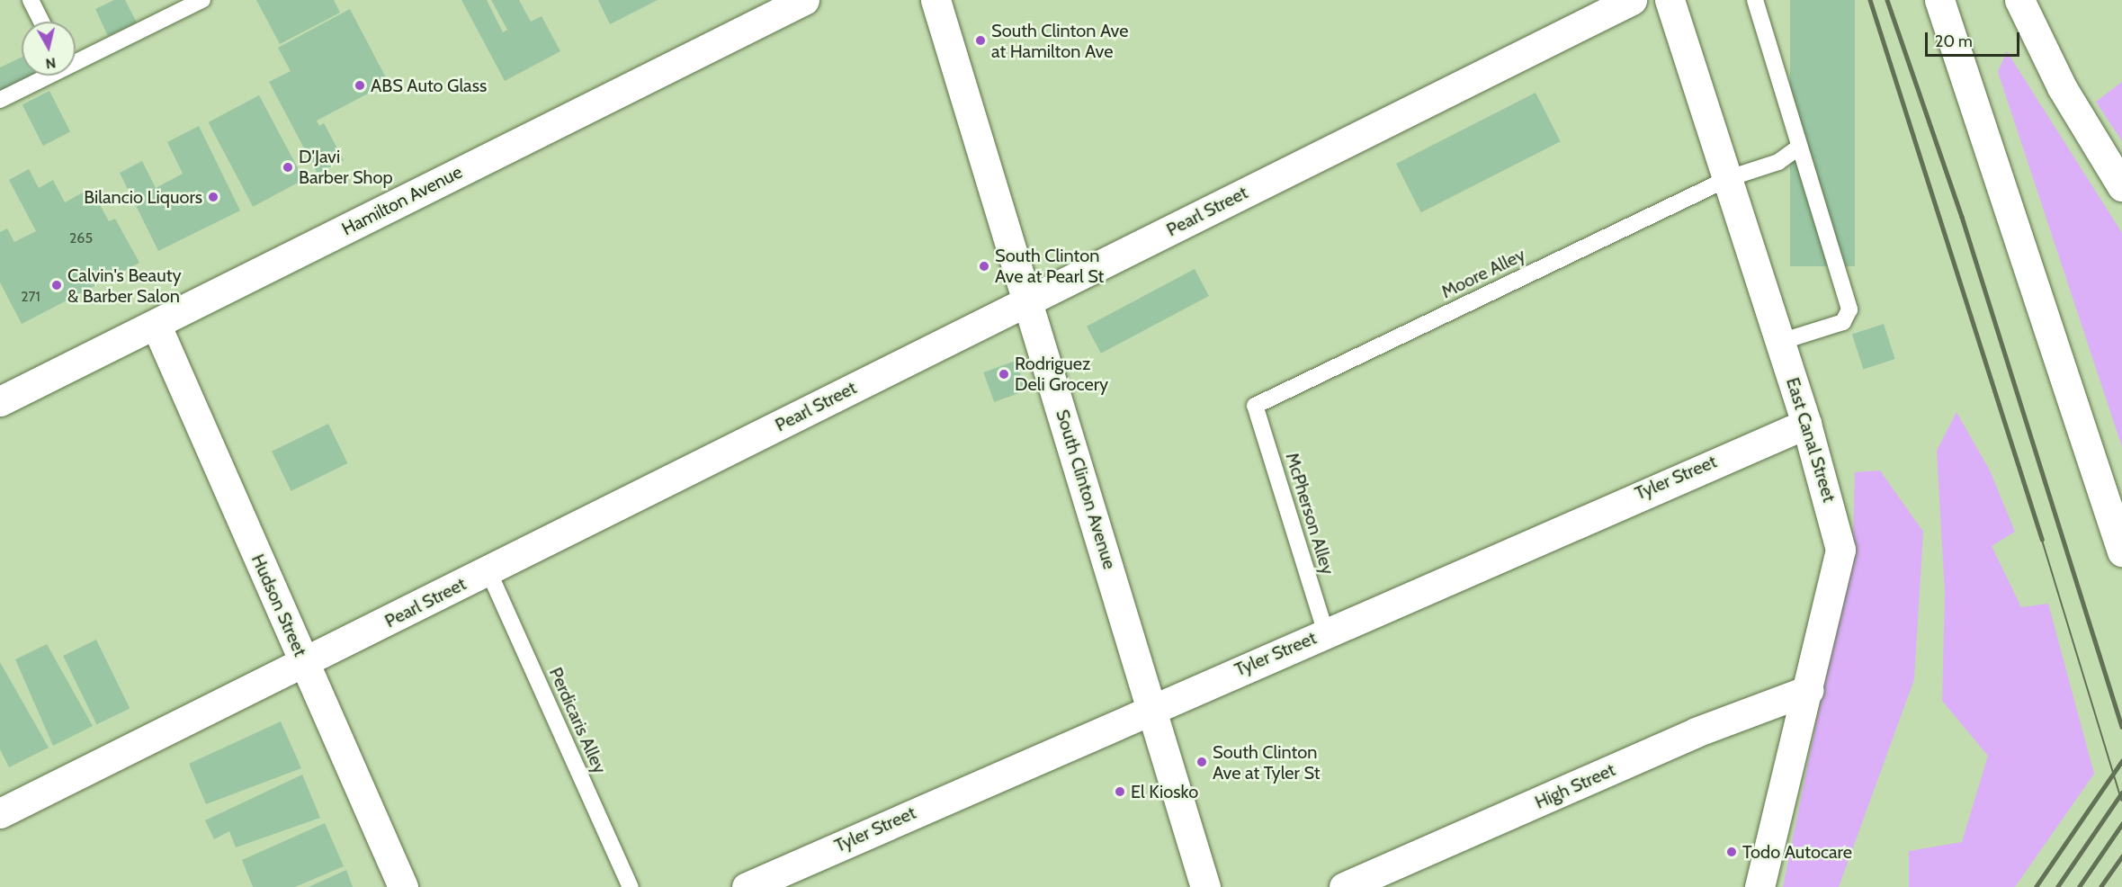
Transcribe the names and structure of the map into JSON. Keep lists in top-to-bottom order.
{
  "streets": {
    "main road": [
      "Hamilton Avenue",
      "Pearl Street",
      "East Canal Street",
      "Tyler Street",
      "South Clinton Avenue",
      "Hudson Street",
      "High Street"
    ],
    "lane": ["Moore Alley", "McPherson Alley", "Perdicaris Alley"]
  },
  "crossings": [
    ["Hamilton Avenue", "Hudson Street"],
    ["Pearl Street", "South Clinton Avenue"],
    ["Pearl Street", "Hudson Street"],
    ["Pearl Street", "Perdicaris Alley"],
    ["Moore Alley", "East Canal Street"],
    ["Moore Alley", "McPherson Alley"],
    ["East Canal Street", "Tyler Street"],
    ["East Canal Street", "High Street"],
    ["Tyler Street", "South Clinton Avenue"],
    ["Tyler Street", "McPherson Alley"]
  ],
  "places": [
    "South Clinton Ave at Hamilton Ave",
    "ABS Auto Glass",
    "D'Javi Barber Shop",
    "Bilancio Liquors",
    "South Clinton Ave at Pearl St",
    "Calvin's Beauty & Barber Salon",
    "Rodriguez Deli Grocery",
    "South Clinton Ave at Tyler St",
    "El Kiosko",
    "Todo Autocare"
  ],
  "house_numbers": ["265", "271"],
  "scale_bar": "20 m",
  "north": "bottom"
}
